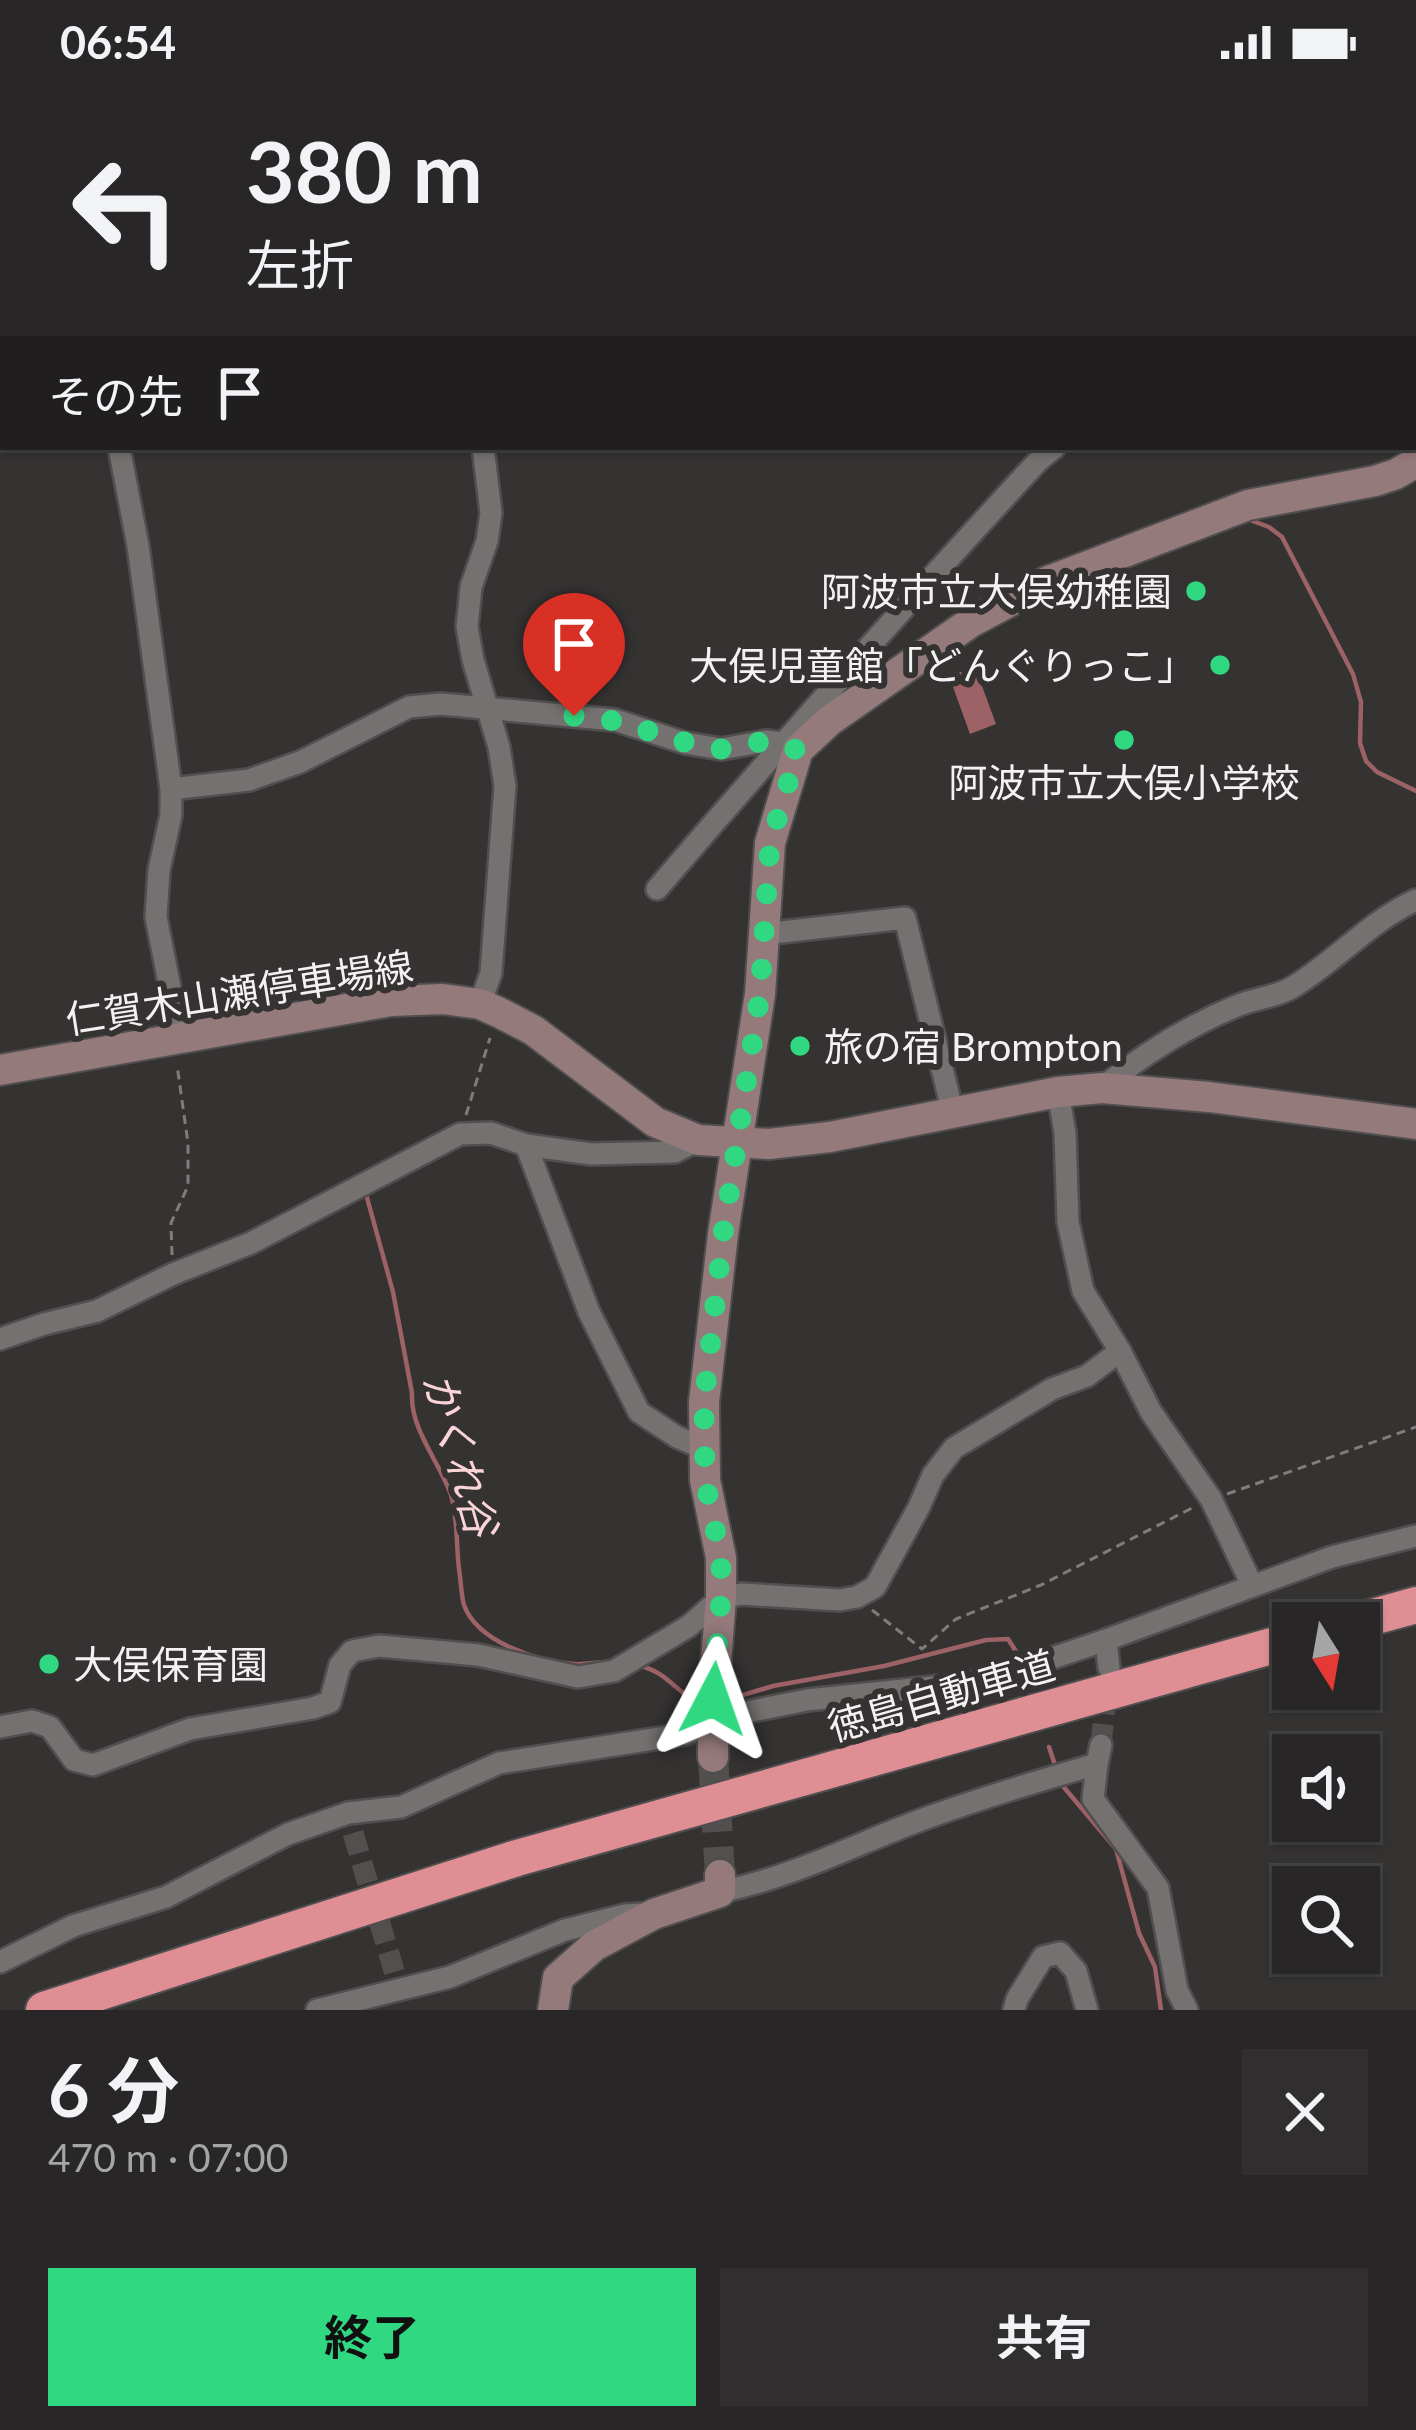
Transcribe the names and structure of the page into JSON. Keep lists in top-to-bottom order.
{
  "streets": {
    "highway": ["徳島自動車道"],
    "main road": ["仁賀木山瀬停車場線"]
  },
  "water": ["かくれ谷"],
  "places": [
    "阿波市立大俣幼稚園",
    "大俣児童館「どんぐりっこ」",
    "阿波市立大俣小学校",
    "旅の宿 Brompton",
    "大俣保育園"
  ],
  "north": "bottom",
  "page": {
    "status": "06:54",
    "turn": ["380 m", "左折"],
    "then": "その先",
    "heading": ["6 分", "470 m · 07:00"],
    "buttons": ["終了", "共有"]
  }
}
